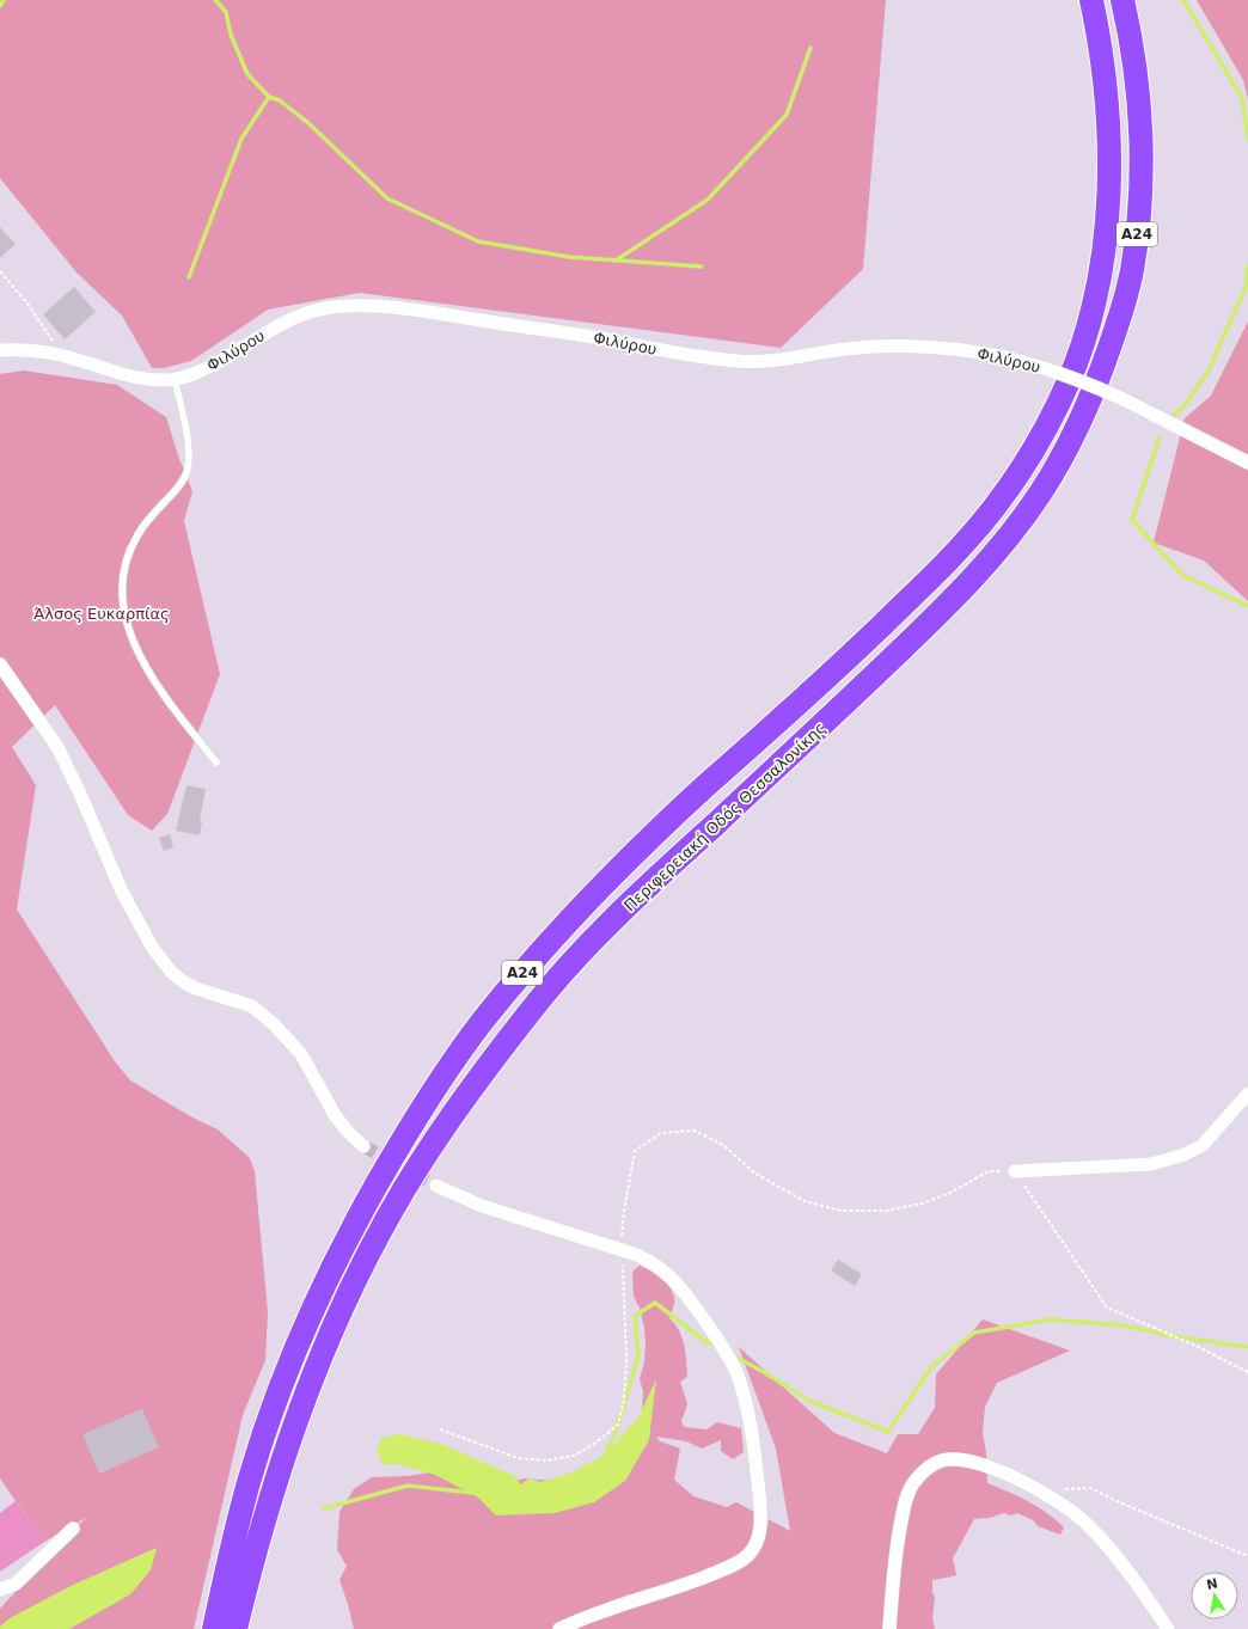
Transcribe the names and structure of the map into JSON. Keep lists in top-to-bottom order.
{
  "streets": {
    "highway": ["Α24", "Περιφερειακή Οδός Θεσσαλονίκης"],
    "street": ["Φιλύρου"]
  },
  "parks": ["Άλσος Ευκαρπίας"],
  "north": "top"
}
